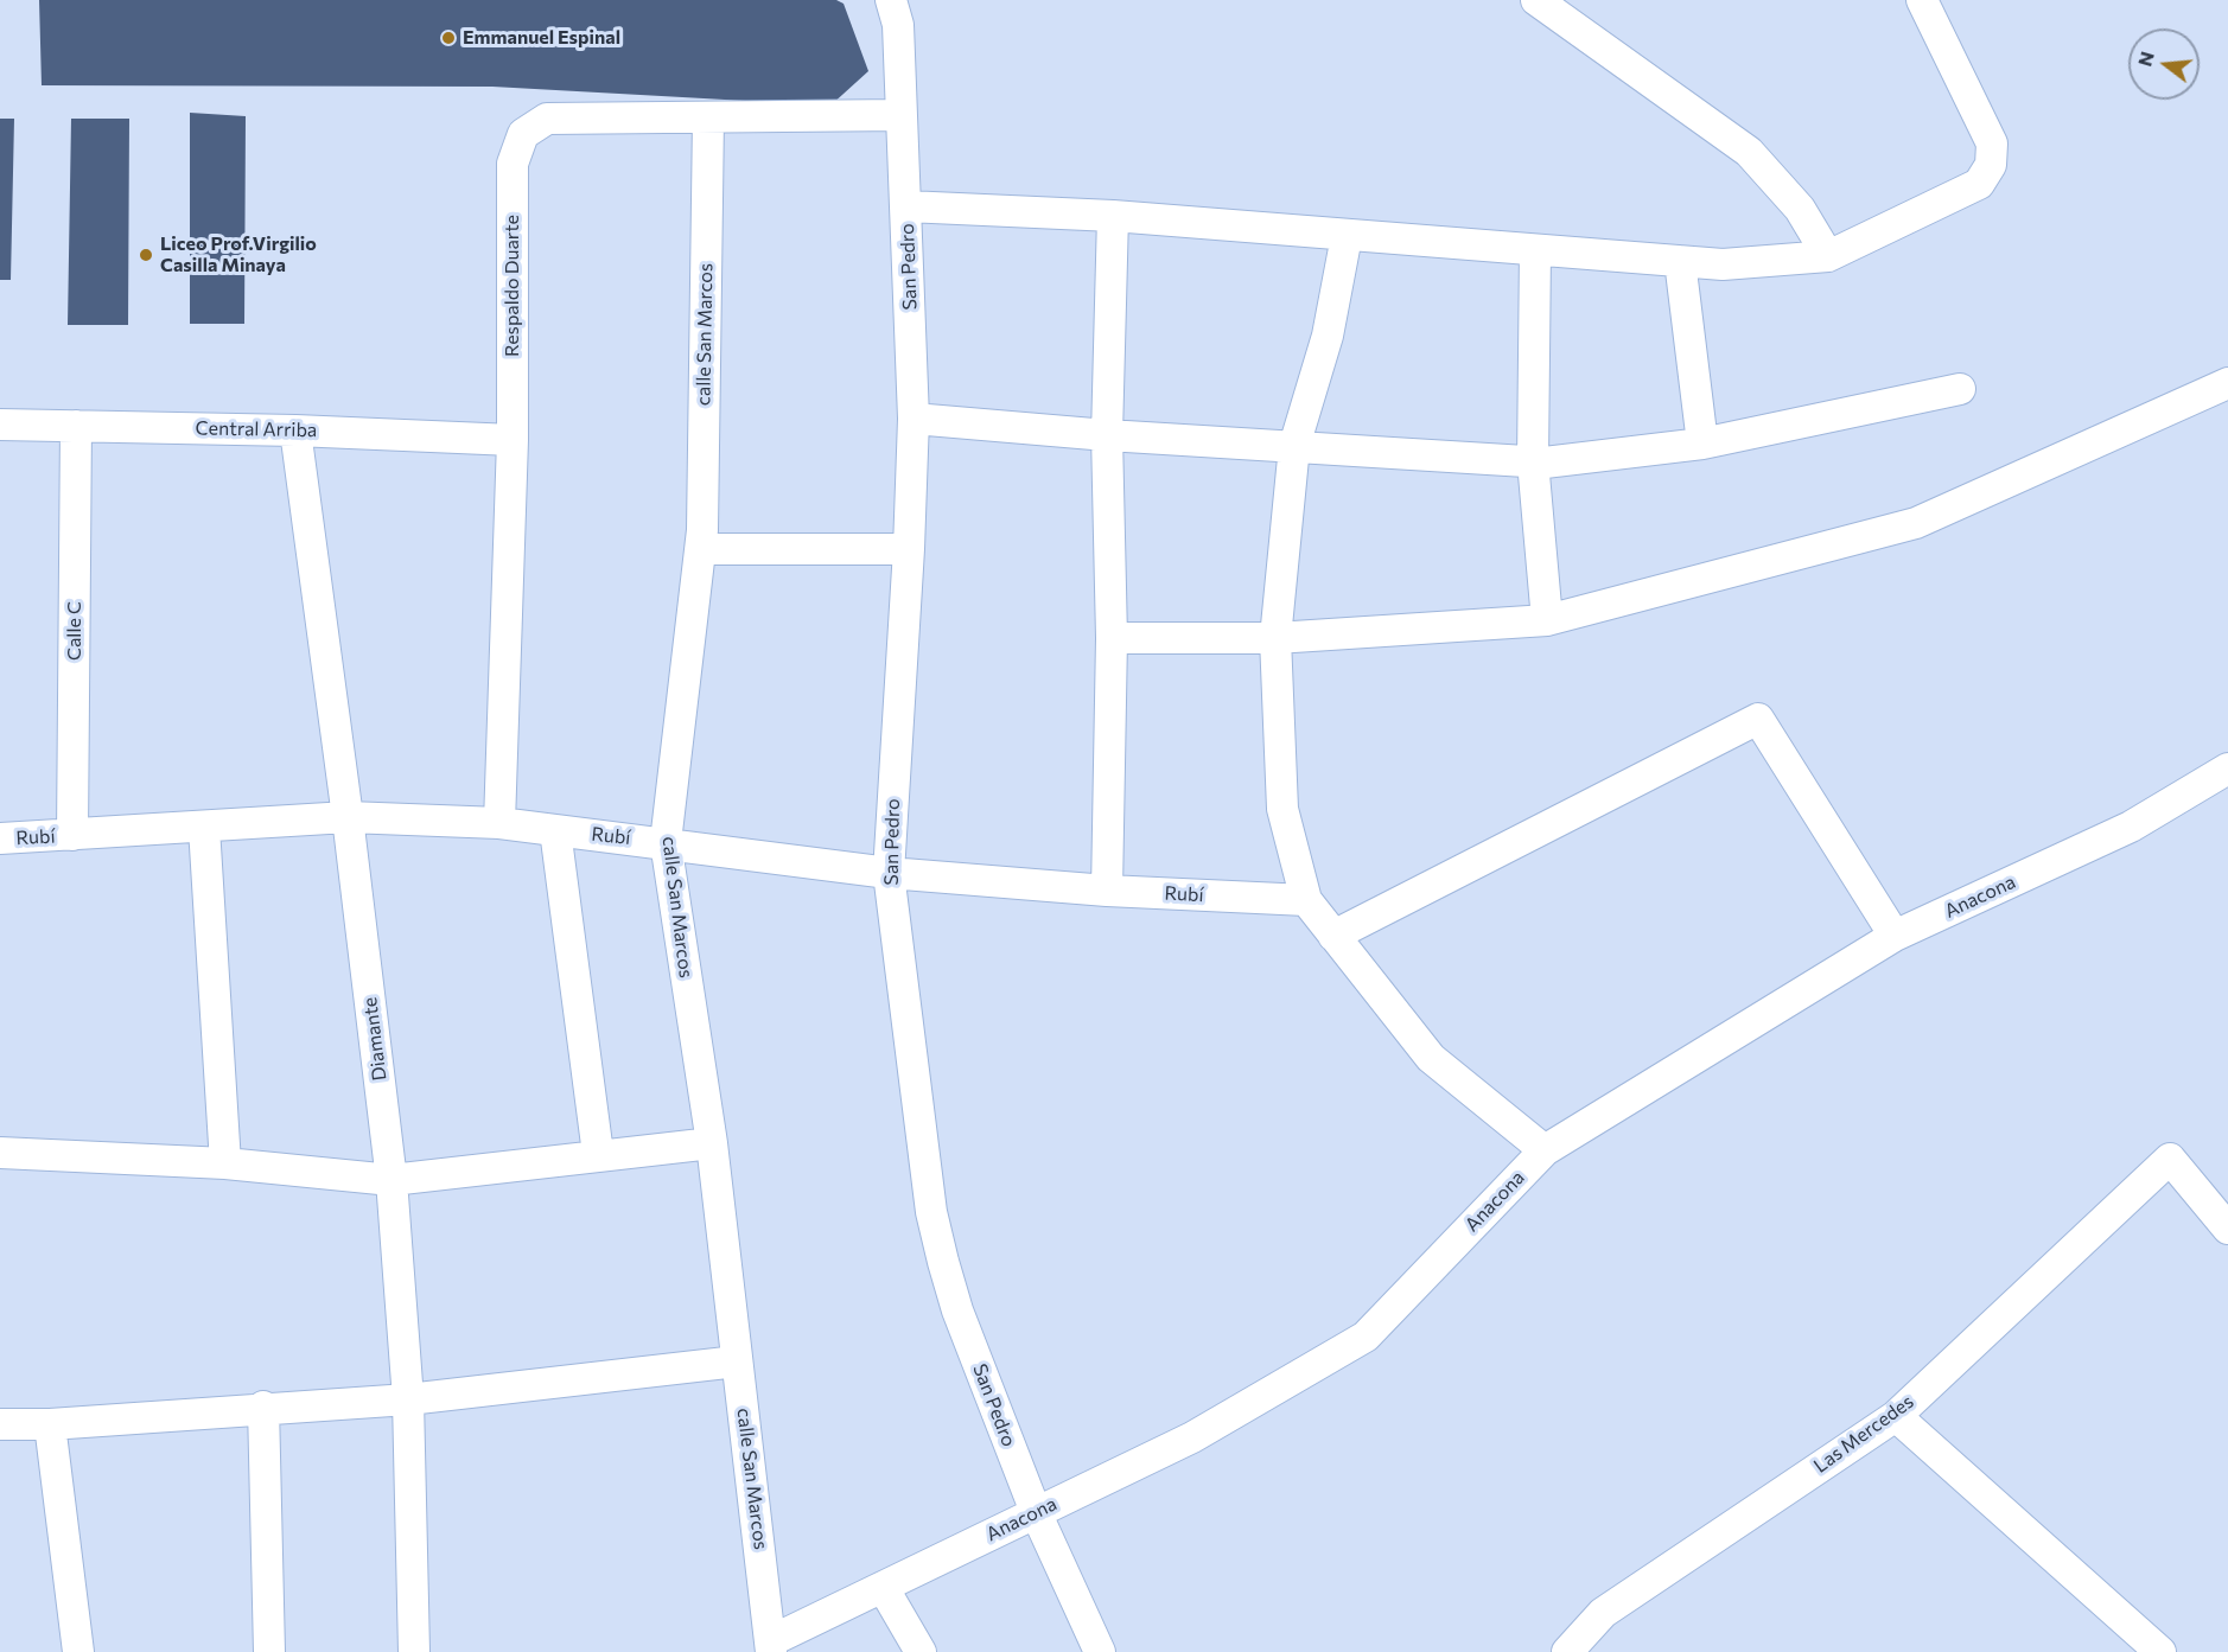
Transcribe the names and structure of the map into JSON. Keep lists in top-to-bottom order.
{
  "streets": {
    "street": [
      "San Pedro",
      "Respaldo Duarte",
      "calle San Marcos",
      "Central Arriba",
      "Calle C",
      "Rubí",
      "Anacona",
      "Diamante",
      "Las Mercedes"
    ]
  },
  "crossings": [
    ["San Pedro", "Respaldo Duarte"],
    ["San Pedro", "Rubí"],
    ["San Pedro", "Anacona"],
    ["Respaldo Duarte", "calle San Marcos"],
    ["Respaldo Duarte", "Central Arriba"],
    ["Respaldo Duarte", "Rubí"],
    ["calle San Marcos", "Rubí"],
    ["calle San Marcos", "Anacona"],
    ["Central Arriba", "Calle C"],
    ["Central Arriba", "Diamante"],
    ["Calle C", "Rubí"],
    ["Rubí", "Diamante"]
  ],
  "places": ["Emmanuel Espinal", "Liceo Prof.Virgilio Casilla Minaya"],
  "north": "left"
}
